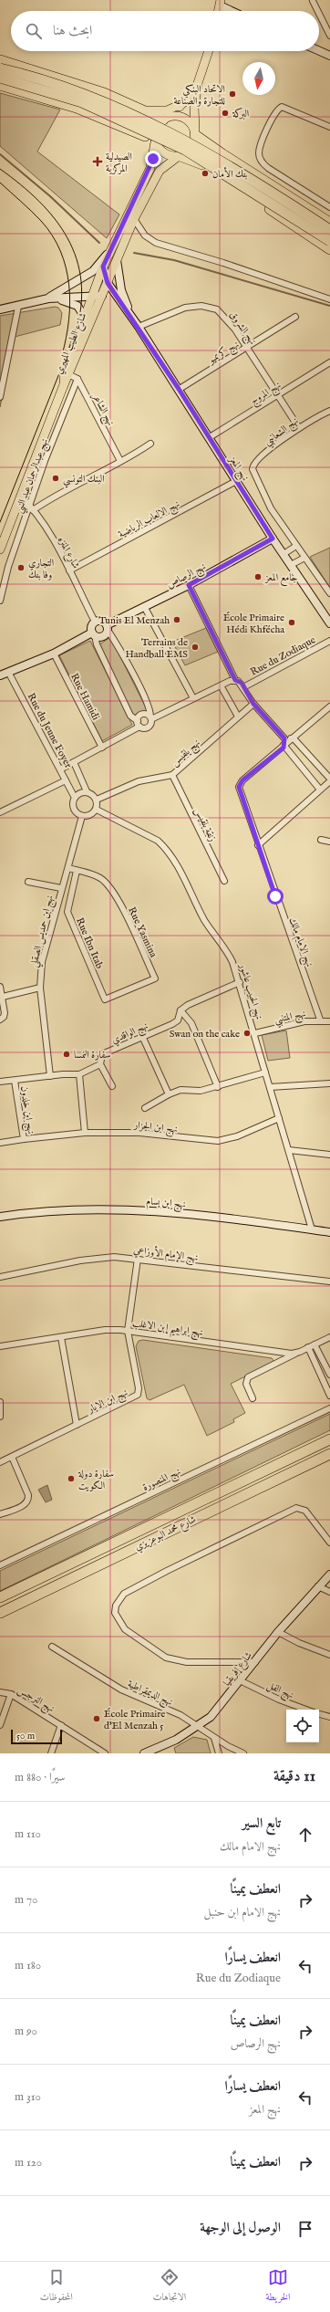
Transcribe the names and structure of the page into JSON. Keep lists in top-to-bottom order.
{
  "streets": {
    "highway": ["شارع محمد البوعزيزي"],
    "main road": ["شارع الطيب المهيري"],
    "street": [
      "نهج الشروق",
      "نهج كريميو",
      "نهج المروج",
      "نهج الشاعر",
      "نهج الشعانبي",
      "نهج المعز",
      "نهج عبدالرحمان عبد النبي",
      "نهج الالعاب الرياضية",
      "شارع المنزه",
      "نهج الرصاص",
      "Rue du Zodiaque",
      "Rue Hamidi",
      "Rue du Jeune Foyer",
      "نهج بلقيس",
      "زنقة بلقيس",
      "نهج ابن حمديس الصقلي",
      "Rue Yasmina",
      "نهج الامام مالك",
      "Rue Ibn Itab",
      "نهج الحبيب عاشور",
      "نهج المتنبي",
      "نهج الواقدي",
      "نهج ابن خلدون",
      "نهج ابن الجزار",
      "نهج ابن بسام",
      "نهج الإمام الأوزاعي",
      "نهج ابراهيم إبن الاغلب",
      "نهج ابن الابار",
      "نهج المنصورة",
      "شارع إفريقيا",
      "نهج الفل",
      "نهج الديمقراطية",
      "نهج النرجس"
    ]
  },
  "crossings": [
    ["نهج الشروق", "نهج كريميو"],
    ["نهج الشروق", "نهج المروج"],
    ["نهج الشروق", "نهج الشعانبي"],
    ["نهج الشروق", "نهج المعز"],
    ["شارع الطيب المهيري", "نهج الشاعر"],
    ["شارع الطيب المهيري", "نهج المعز"],
    ["شارع الطيب المهيري", "نهج عبدالرحمان عبد النبي"],
    ["شارع الطيب المهيري", "شارع المنزه"],
    ["نهج كريميو", "نهج المعز"],
    ["نهج المروج", "نهج المعز"],
    ["نهج الشاعر", "نهج عبدالرحمان عبد النبي"],
    ["نهج المعز", "نهج الالعاب الرياضية"],
    ["نهج المعز", "نهج الرصاص"],
    ["نهج عبدالرحمان عبد النبي", "شارع المنزه"],
    ["نهج الالعاب الرياضية", "شارع المنزه"],
    ["شارع المنزه", "نهج الرصاص"],
    ["نهج الرصاص", "Rue du Zodiaque"],
    ["نهج الرصاص", "Rue Hamidi"],
    ["نهج الرصاص", "Rue du Jeune Foyer"],
    ["Rue du Zodiaque", "نهج بلقيس"],
    ["Rue du Jeune Foyer", "نهج بلقيس"],
    ["Rue du Jeune Foyer", "نهج ابن حمديس الصقلي"],
    ["Rue du Jeune Foyer", "نهج الحبيب عاشور"],
    ["نهج بلقيس", "زنقة بلقيس"],
    ["نهج بلقيس", "نهج ابن حمديس الصقلي"],
    ["نهج بلقيس", "نهج الحبيب عاشور"],
    ["نهج ابن حمديس الصقلي", "Rue Yasmina"],
    ["نهج ابن حمديس الصقلي", "نهج الحبيب عاشور"],
    ["Rue Yasmina", "Rue Ibn Itab"],
    ["نهج الامام مالك", "نهج المتنبي"],
    ["نهج الحبيب عاشور", "نهج المتنبي"],
    ["نهج الحبيب عاشور", "نهج الواقدي"],
    ["نهج الحبيب عاشور", "نهج ابن الجزار"],
    ["نهج الحبيب عاشور", "نهج ابن بسام"],
    ["نهج ابن خلدون", "نهج ابن الجزار"],
    ["نهج الإمام الأوزاعي", "نهج ابن الابار"],
    ["نهج ابراهيم إبن الاغلب", "نهج ابن الابار"],
    ["شارع إفريقيا", "نهج الفل"],
    ["شارع إفريقيا", "نهج الديمقراطية"]
  ],
  "places": {
    "other": [
      "الاتحاد البنكي للتجارة والصناعة",
      "البركة",
      "بنك الأمان",
      "البنك التونسي",
      "التجاري وفا بنك",
      "جامع المعز",
      "Tunis El Menzah",
      "École Primaire Hédi Khfécha",
      "Terrains de Handball EMS",
      "Swan on the cake",
      "سفارة النمسا",
      "سفارة دولة الكويت",
      "École Primaire d'El Menzah 5"
    ],
    "health": ["الصيدلية المركزية"]
  },
  "scale_bar": "50 m",
  "north": "bottom",
  "page": {
    "search": "ابحث هنا",
    "scale": "50 m",
    "heading": ["11 دقيقة", "سيرًا · 880 m"],
    "list": [
      ["تابع السير", "نهج الامام مالك", "110 m"],
      ["انعطف يمينًا", "نهج الامام ابن حنبل", "70 m"],
      ["انعطف يسارًا", "Rue du Zodiaque", "180 m"],
      ["انعطف يمينًا", "نهج الرصاص", "90 m"],
      ["انعطف يسارًا", "نهج المعز", "310 m"],
      ["انعطف يمينًا", "120 m"],
      "الوصول إلى الوجهة"
    ],
    "nav": ["الخريطة", "الاتجاهات", "المحفوظات"]
  }
}
